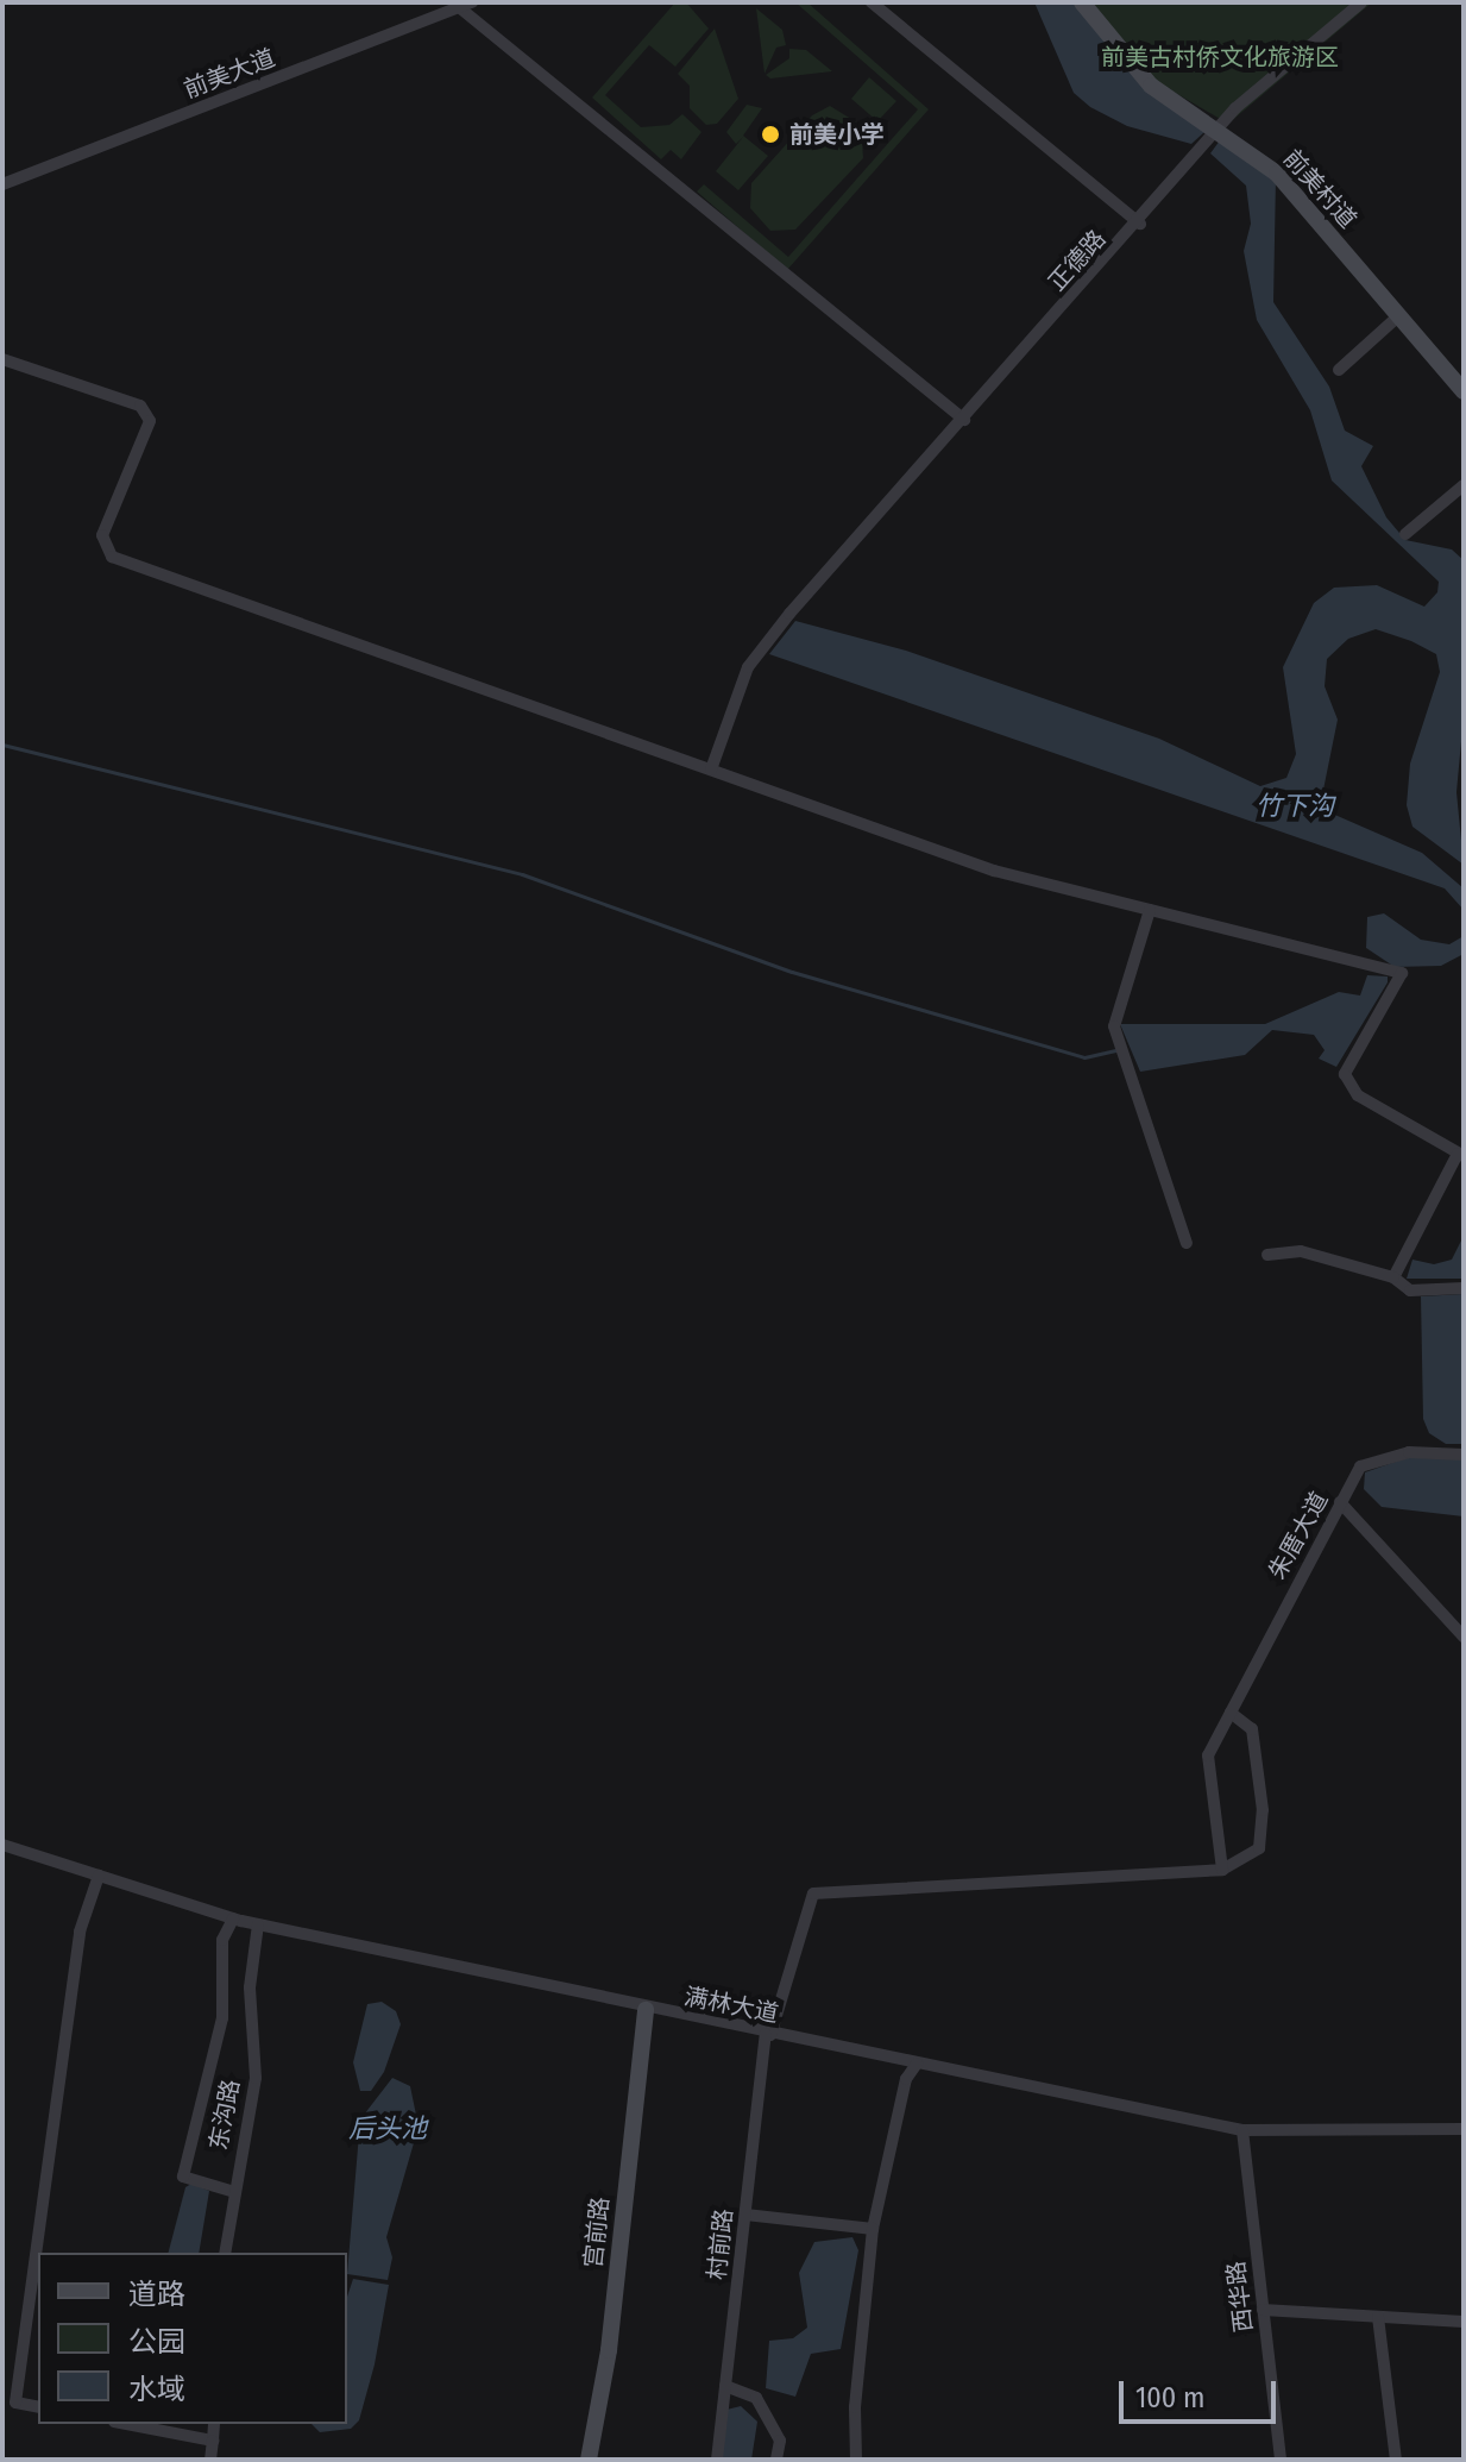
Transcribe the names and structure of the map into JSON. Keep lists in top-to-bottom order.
{
  "streets": {
    "street": [
      "前美大道",
      "前美村道",
      "正德路",
      "朱厝大道",
      "满林大道",
      "东沟路",
      "宫前路",
      "村前路",
      "西华路"
    ]
  },
  "crossings": [
    ["前美村道", "正德路"],
    ["朱厝大道", "村前路"],
    ["满林大道", "东沟路"],
    ["满林大道", "宫前路"],
    ["满林大道", "村前路"],
    ["满林大道", "西华路"]
  ],
  "water": ["竹下沟", "后头池"],
  "parks": ["前美古村侨文化旅游区"],
  "places": ["前美小学"],
  "legend": ["道路", "公园", "水域"],
  "scale_bar": "100 m"
}
